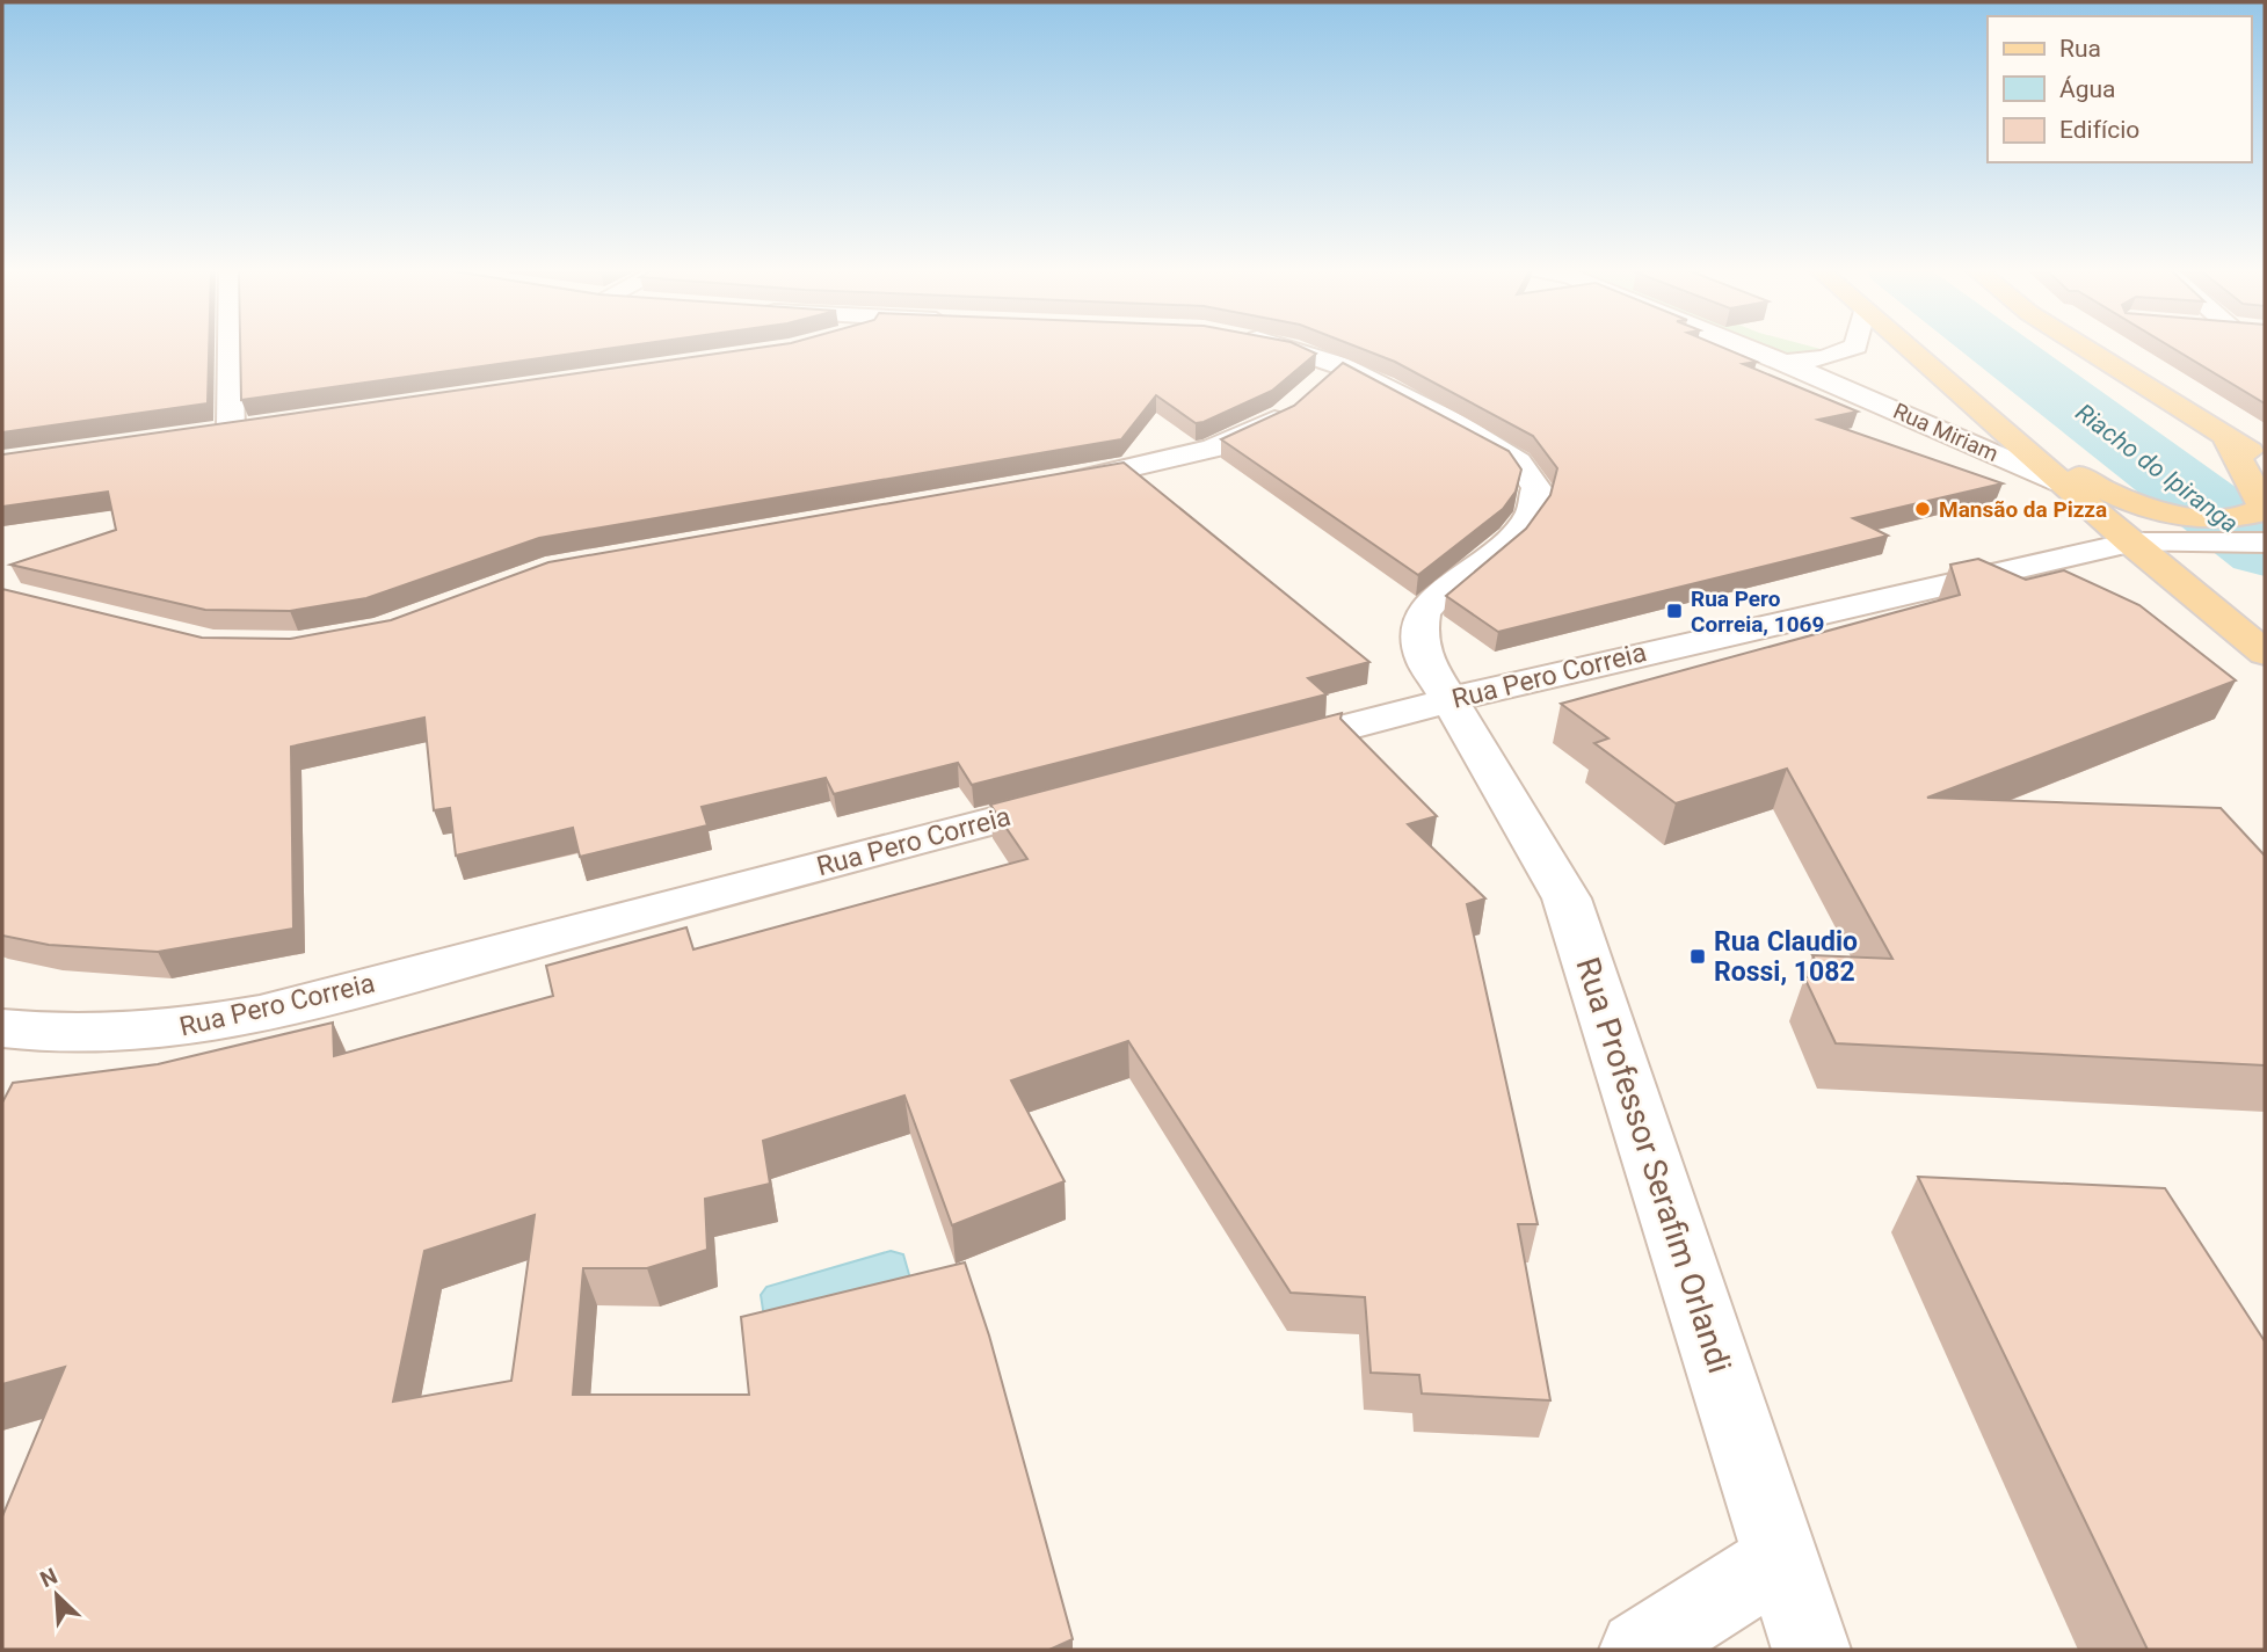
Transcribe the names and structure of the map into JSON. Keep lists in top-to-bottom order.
{
  "streets": {
    "street": ["Rua Miriam", "Rua Pero Correia", "Rua Professor Serafim Orlandi"]
  },
  "crossings": [
    ["Rua Pero Correia", "Rua Professor Serafim Orlandi"]
  ],
  "water": ["Riacho do Ipiranga"],
  "places": {
    "other": ["Mansão da Pizza"],
    "transit": ["Rua Pero Correia, 1069", "Rua Claudio Rossi, 1082"]
  },
  "legend": ["Rua", "Água", "Edifício"],
  "north": "top left"
}
